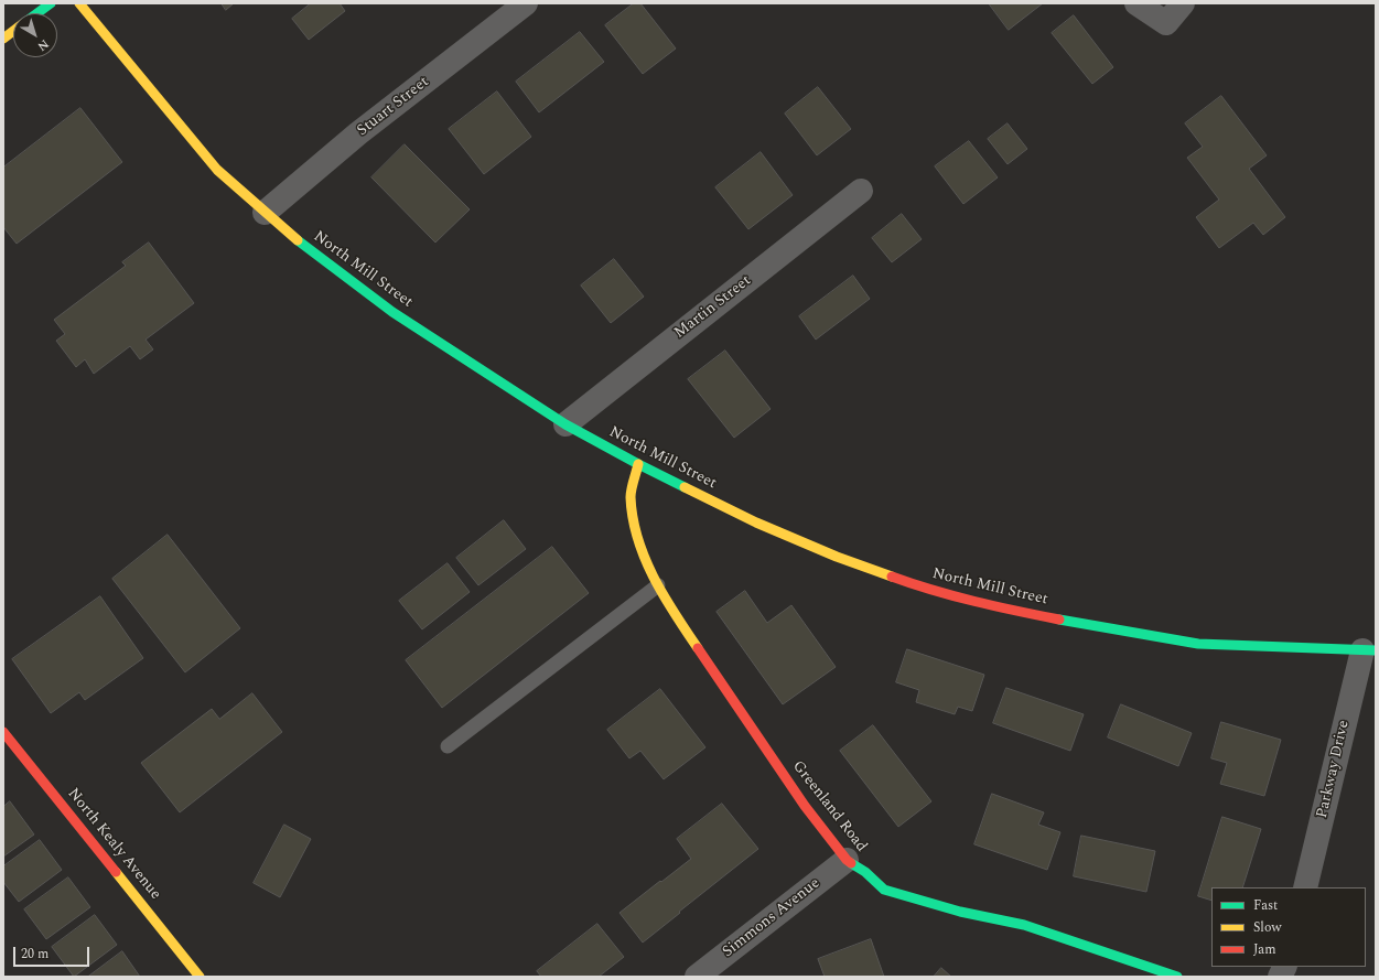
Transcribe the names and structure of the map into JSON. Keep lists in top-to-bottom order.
{
  "streets": {
    "main road": ["North Mill Street", "Greenland Road", "North Kealy Avenue"],
    "street": [
      "Stuart Street",
      "Martin Street",
      "Parkway Drive",
      "Simmons Avenue"
    ]
  },
  "crossings": [
    ["Stuart Street", "North Mill Street"],
    ["North Mill Street", "Martin Street"],
    ["North Mill Street", "Parkway Drive"],
    ["North Mill Street", "Greenland Road"],
    ["Greenland Road", "Simmons Avenue"]
  ],
  "legend": ["Fast", "Slow", "Jam"],
  "scale_bar": "20 m",
  "north": "bottom right"
}
